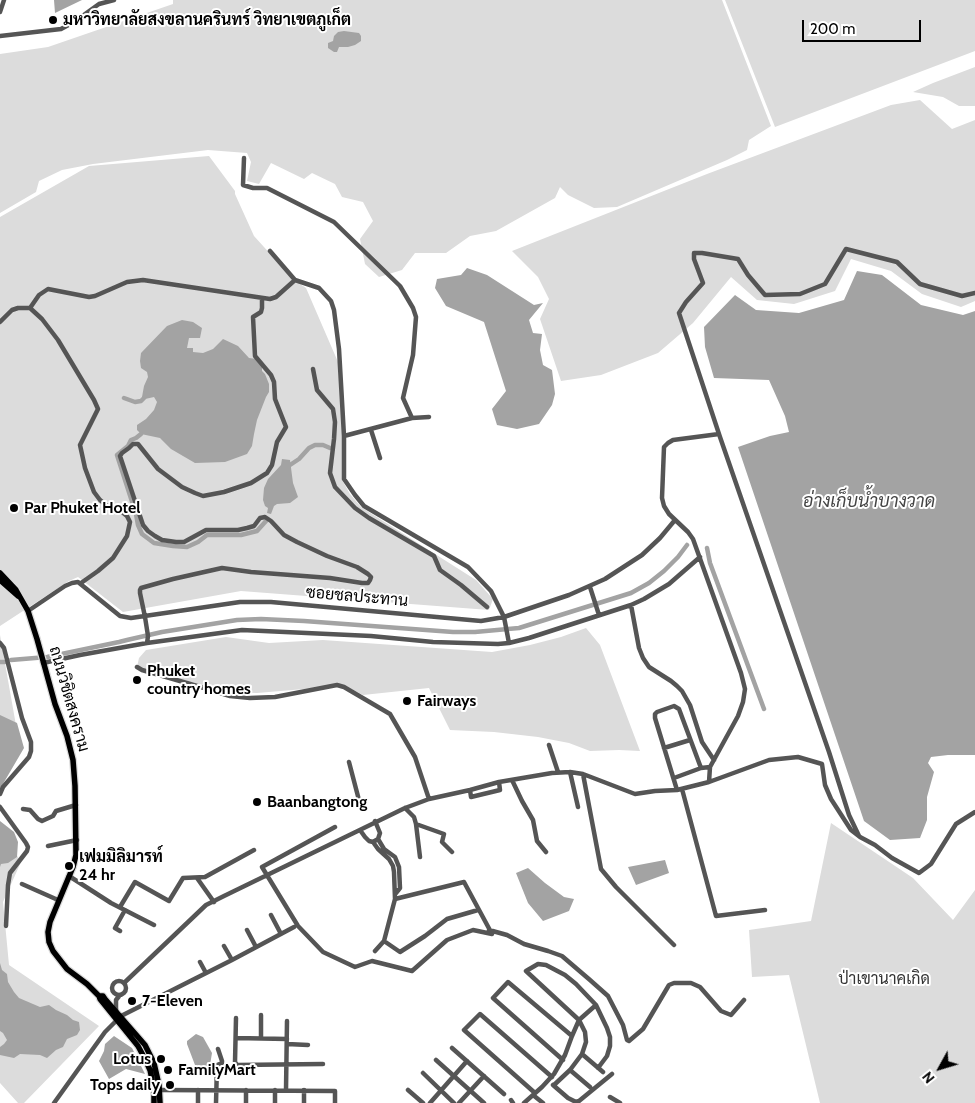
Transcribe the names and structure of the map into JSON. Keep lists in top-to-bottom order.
{
  "streets": {
    "main road": ["ถนนวิชิตสงคราม"],
    "street": ["ซอยชลประทาน"]
  },
  "water": ["อ่างเก็บน้ำบางวาด"],
  "parks": ["ป่าเขานาคเกิด"],
  "places": [
    "มหาวิทยาลัยสงขลานครินทร์ วิทยาเขตภูเก็ต",
    "Par Phuket Hotel",
    "Phuket country homes",
    "Fairways",
    "Baanbangtong",
    "เฟมมิลิมารท์ 24 hr",
    "7-Eleven",
    "Lotus",
    "FamilyMart",
    "Tops daily"
  ],
  "scale_bar": "200 m",
  "north": "bottom left"
}
